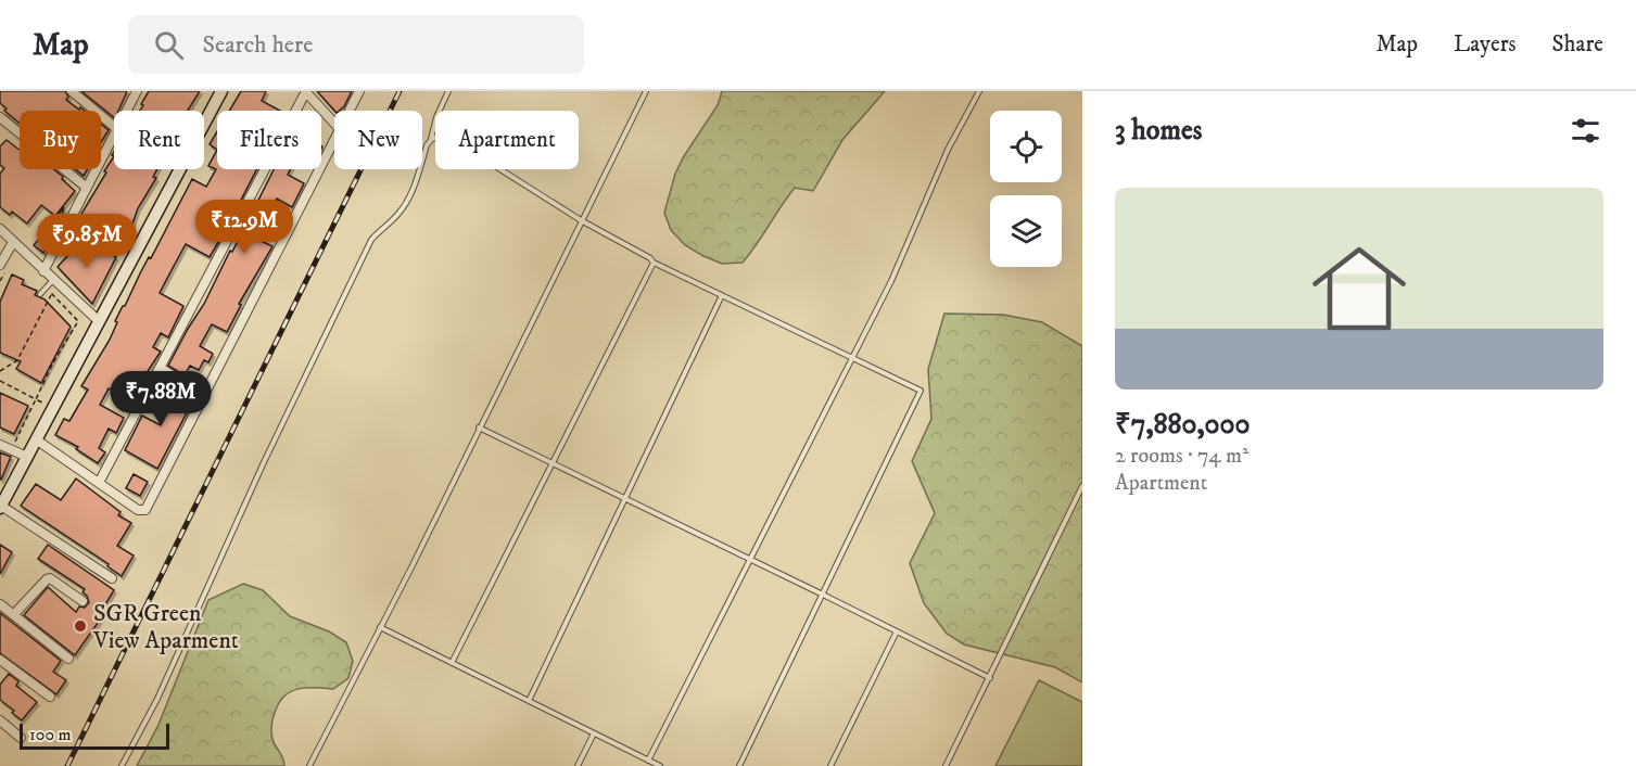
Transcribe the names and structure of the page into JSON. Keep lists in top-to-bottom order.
{
  "places": ["SGR Green View Aparment"],
  "scale_bar": "100 m",
  "page": {
    "header": "Map",
    "search": "Search here",
    "nav": ["Map", "Layers", "Share"],
    "heading": "3 homes",
    "chip": [
      "Buy",
      "Rent",
      "Filters",
      "New",
      "Apartment"
    ],
    "list": [
      {
        "name": "₹7,880,000",
        "note": "2 rooms · 74 m² · Apartment"
      }
    ],
    "price": ["₹12.9M", "₹9.85M", "₹7.88M"],
    "scale": "100 m"
  }
}
